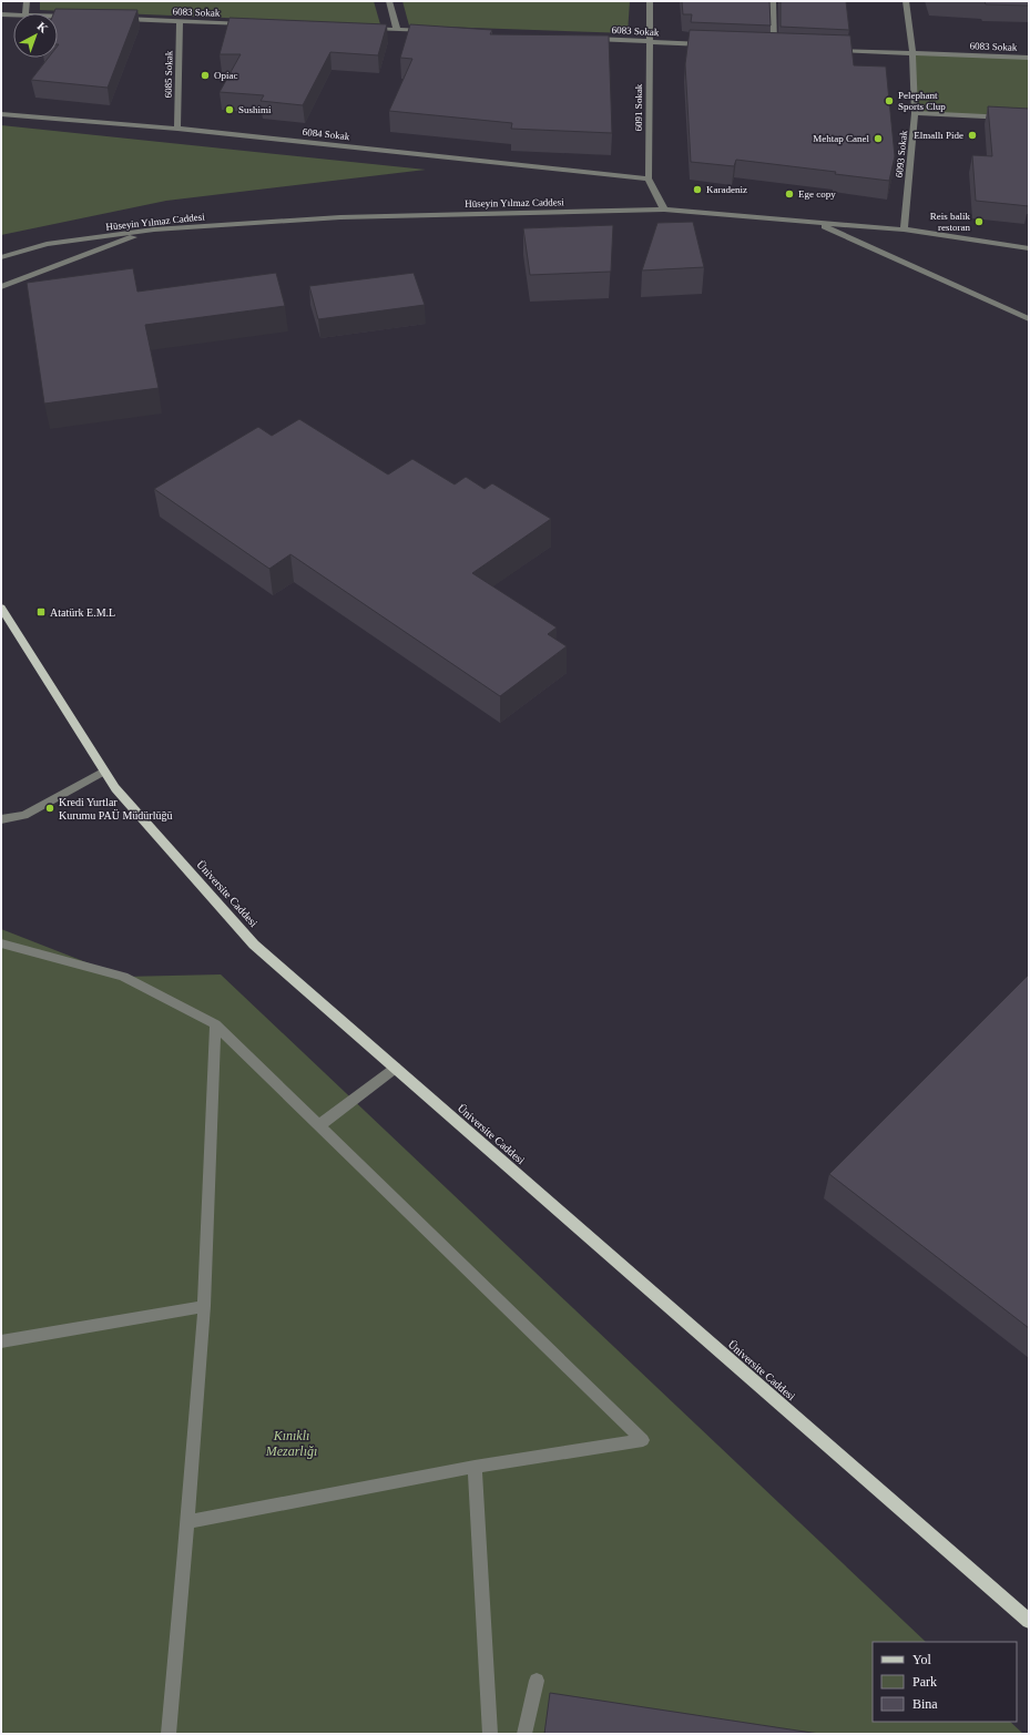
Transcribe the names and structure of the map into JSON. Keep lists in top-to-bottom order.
{
  "streets": {
    "main road": ["Üniversite Caddesi"],
    "street": [
      "6083 Sokak",
      "6085 Sokak",
      "6091 Sokak",
      "6084 Sokak",
      "6093 Sokak",
      "Hüseyin Yılmaz Caddesi"
    ]
  },
  "crossings": [
    ["6083 Sokak", "6085 Sokak"],
    ["6083 Sokak", "6091 Sokak"],
    ["6083 Sokak", "6093 Sokak"],
    ["6085 Sokak", "6084 Sokak"],
    ["6091 Sokak", "6084 Sokak"],
    ["6091 Sokak", "Hüseyin Yılmaz Caddesi"],
    ["6093 Sokak", "Hüseyin Yılmaz Caddesi"]
  ],
  "parks": ["Kınıklı Mezarlığı"],
  "places": {
    "other": [
      "Opiac",
      "Pelephant Sports Clup",
      "Sushimi",
      "Elmallı Pide",
      "Mehtap Canel",
      "Karadeniz",
      "Ege copy",
      "Reis balik restoran",
      "Kredi Yurtlar Kurumu PAÜ Müdürlüğü"
    ],
    "transit": ["Atatürk E.M.L"]
  },
  "legend": ["Yol", "Park", "Bina"],
  "north": "top right"
}
